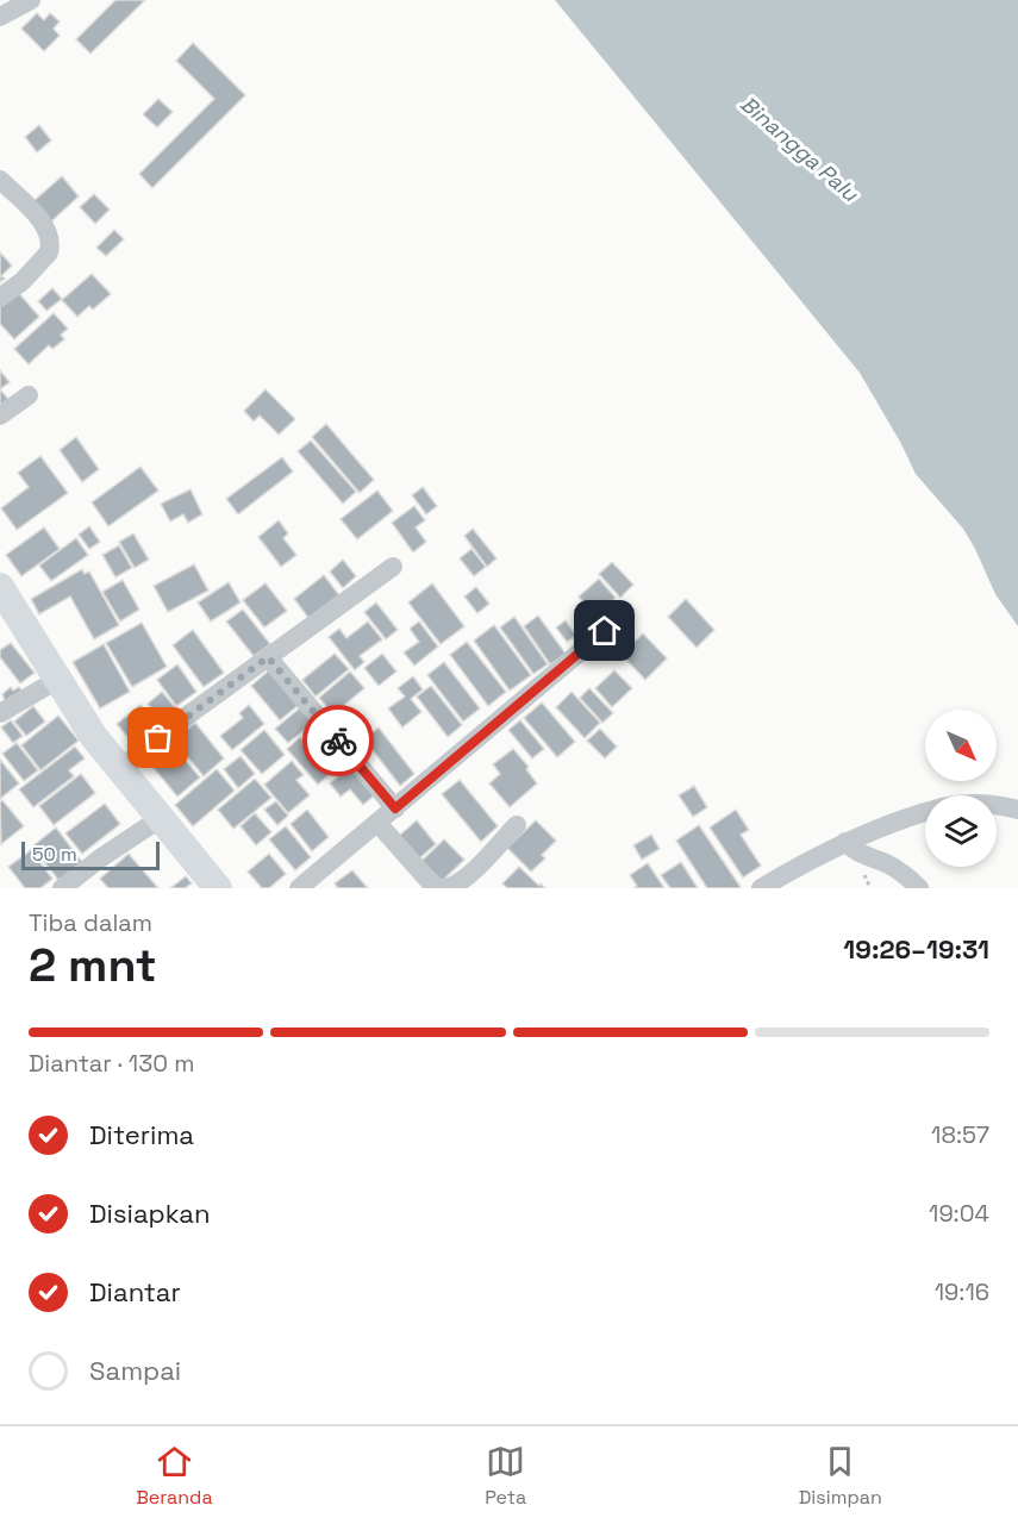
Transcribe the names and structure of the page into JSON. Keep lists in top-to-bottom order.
{
  "water": ["Binangga Palu"],
  "scale_bar": "50 m",
  "north": "bottom right",
  "page": {
    "scale": "50 m",
    "heading": ["2 mnt", "Tiba dalam", "19:26–19:31"],
    "bar": "Diantar · 130 m",
    "list": [
      ["Diterima", "18:57"],
      ["Disiapkan", "19:04"],
      ["Diantar", "19:16"],
      "Sampai"
    ],
    "tabs": ["Beranda", "Peta", "Disimpan"]
  }
}
